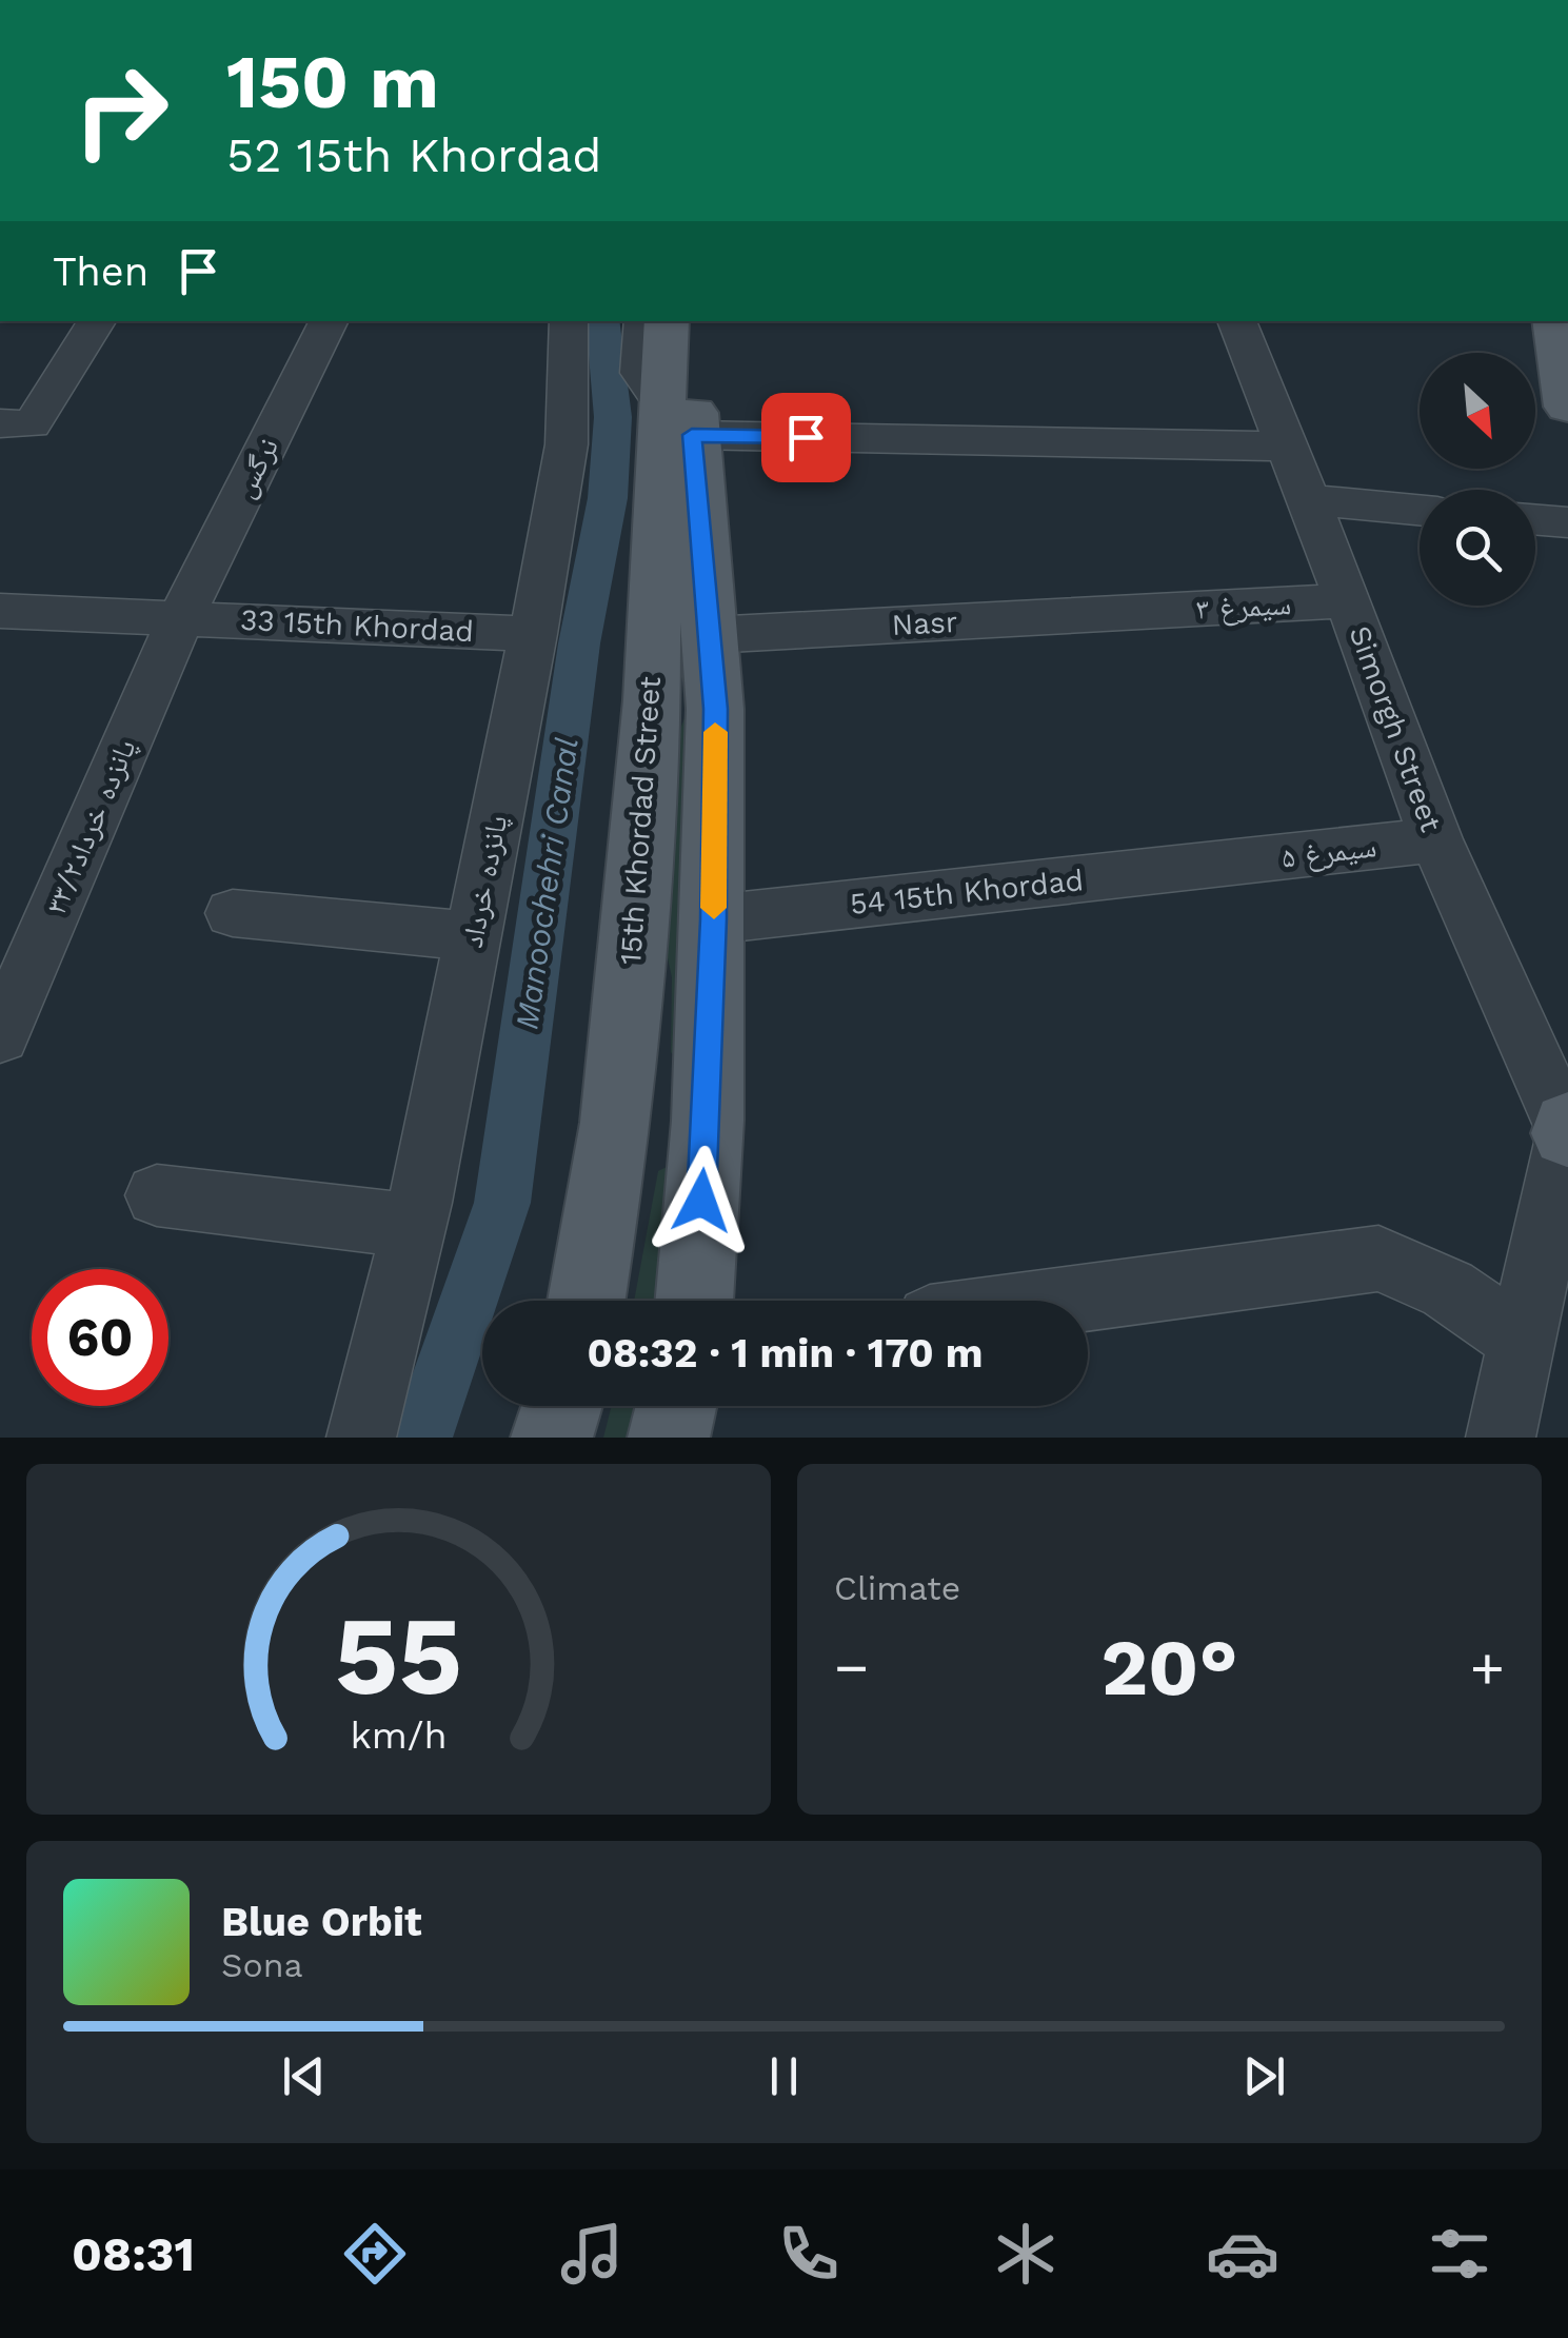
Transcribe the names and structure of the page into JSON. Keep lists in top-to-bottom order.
{
  "streets": {
    "main road": ["15th Khordad Street"],
    "street": [
      "نرگس",
      "سیمرغ ۳",
      "Nasr",
      "33 15th Khordad",
      "Simorgh Street",
      "پانزده خرداد۳۳/۲",
      "سیمرغ ۵",
      "پانزده خرداد",
      "54 15th Khordad"
    ]
  },
  "crossings": [
    ["نرگس", "33 15th Khordad"],
    ["نرگس", "پانزده خرداد۳۳/۲"],
    ["سیمرغ ۳", "Nasr"],
    ["سیمرغ ۳", "Simorgh Street"],
    ["Nasr", "15th Khordad Street"],
    ["33 15th Khordad", "پانزده خرداد۳۳/۲"],
    ["33 15th Khordad", "پانزده خرداد"],
    ["Simorgh Street", "سیمرغ ۵"],
    ["15th Khordad Street", "54 15th Khordad"],
    ["سیمرغ ۵", "54 15th Khordad"]
  ],
  "water": ["Manoochehri Canal"],
  "north": "bottom right",
  "page": {
    "turn": ["150 m", "52 15th Khordad"],
    "then": "Then",
    "limit": "60",
    "trip": "08:32 · 1 min · 170 m",
    "tile": "Climate",
    "heat": ["−", "20°", "+"],
    "song": ["Blue Orbit", "Sona"],
    "tabs": "08:31",
    "gauge": ["55", "km/h"]
  }
}
